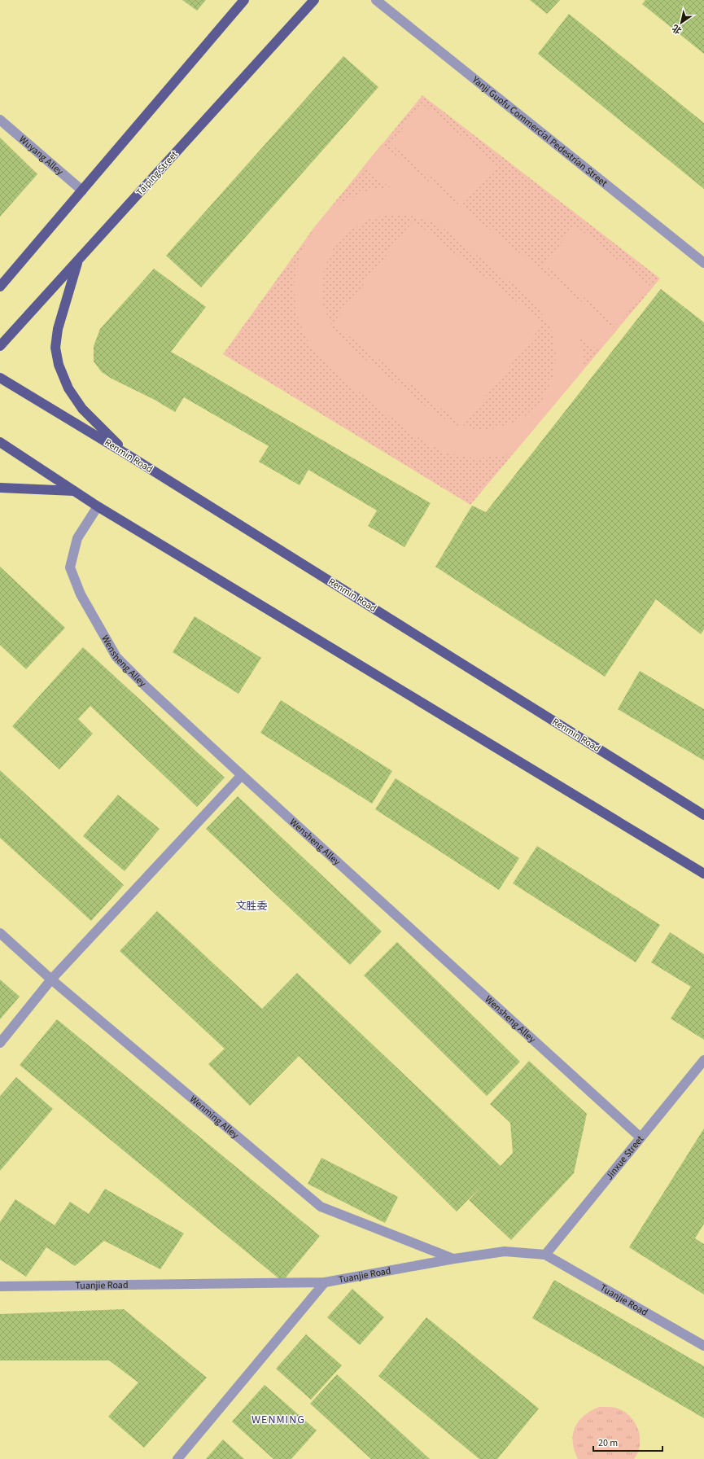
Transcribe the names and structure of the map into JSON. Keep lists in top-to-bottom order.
{
  "streets": {
    "main road": ["Taiping Street", "Renmin Road"],
    "street": [
      "Yanji Guofu Commercial Pedestrian Street",
      "Wuyang Alley",
      "Wensheng Alley",
      "Wenming Alley",
      "Jinxue Street",
      "Tuanjie Road"
    ]
  },
  "crossings": [
    ["Wensheng Alley", "Jinxue Street"],
    ["Wenming Alley", "Tuanjie Road"],
    ["Jinxue Street", "Tuanjie Road"]
  ],
  "districts": ["文胜委", "WENMING"],
  "scale_bar": "20 m",
  "north": "bottom left"
}
